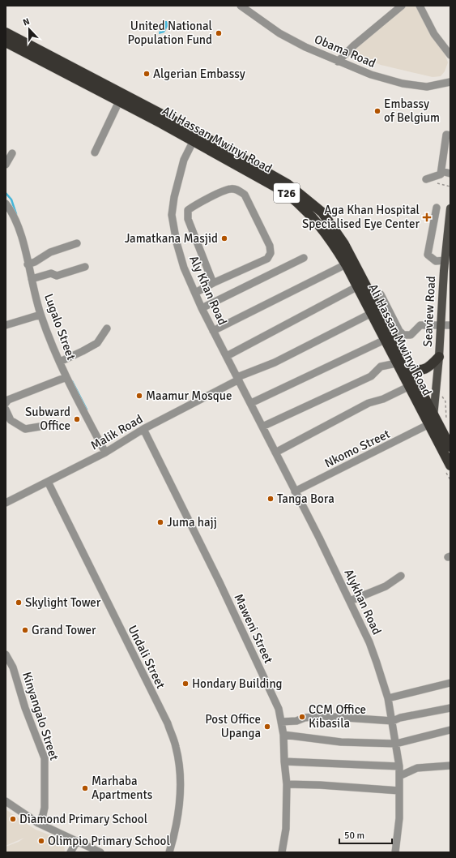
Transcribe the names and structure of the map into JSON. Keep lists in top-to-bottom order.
{
  "streets": {
    "highway": ["Ali Hassan Mwinyi Road", "T26"],
    "main road": ["Seaview Road"],
    "street": [
      "Obama Road",
      "Aly Khan Road",
      "Lugalo Street",
      "Malik Road",
      "Nkomo Street",
      "Alykhan Road",
      "Maweni Street",
      "Undali Street",
      "Kinyangalo Street"
    ]
  },
  "crossings": [
    ["Ali Hassan Mwinyi Road", "Aly Khan Road"],
    ["Ali Hassan Mwinyi Road", "Seaview Road"],
    ["Ali Hassan Mwinyi Road", "Malik Road"],
    ["Ali Hassan Mwinyi Road", "Nkomo Street"],
    ["Aly Khan Road", "Malik Road"],
    ["Aly Khan Road", "Alykhan Road"],
    ["Seaview Road", "Nkomo Street"],
    ["Lugalo Street", "Malik Road"],
    ["Malik Road", "Alykhan Road"],
    ["Malik Road", "Maweni Street"],
    ["Malik Road", "Undali Street"],
    ["Nkomo Street", "Alykhan Road"]
  ],
  "places": {
    "other": [
      "United National Population Fund",
      "Algerian Embassy",
      "Embassy of Belgium",
      "Jamatkana Masjid",
      "Maamur Mosque",
      "Subward Office",
      "Tanga Bora",
      "Juma hajj",
      "Skylight Tower",
      "Grand Tower",
      "Hondary Building",
      "CCM Office Kibasila",
      "Post Office Upanga",
      "Marhaba Apartments",
      "Diamond Primary School",
      "Olimpio Primary School"
    ],
    "health": ["Aga Khan Hospital Specialised Eye Center"]
  },
  "scale_bar": "50 m",
  "north": "top"
}
